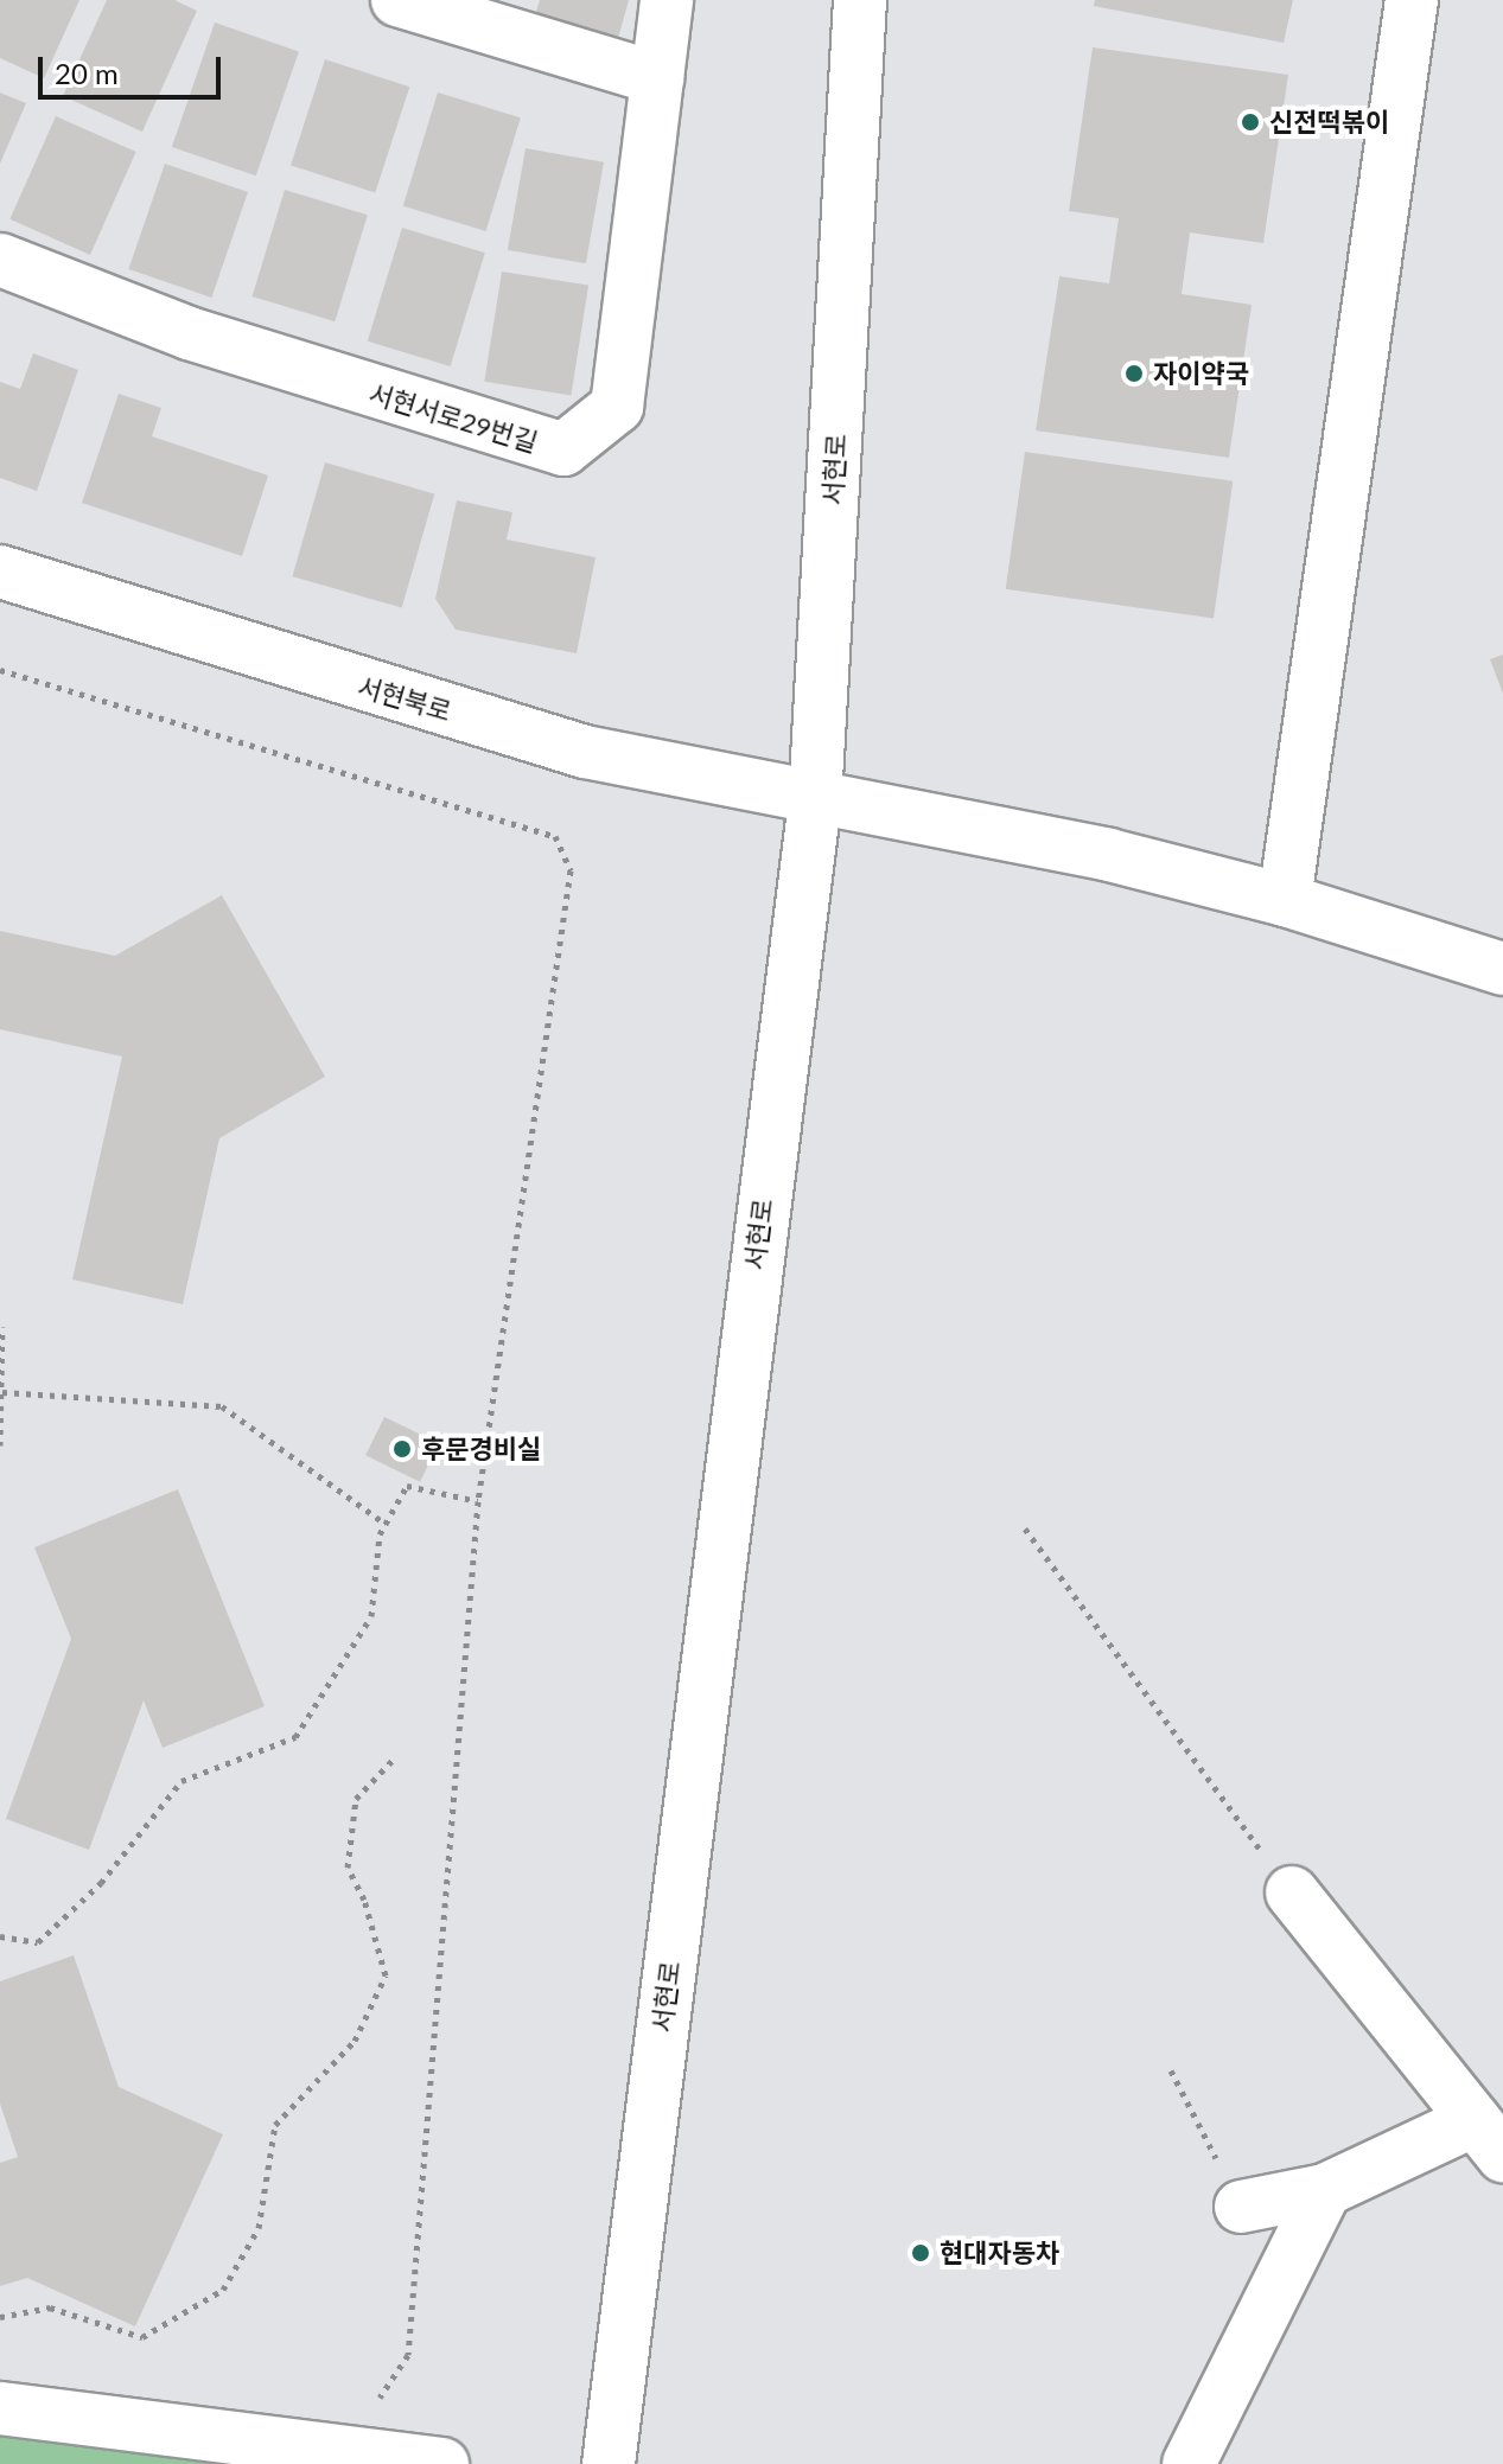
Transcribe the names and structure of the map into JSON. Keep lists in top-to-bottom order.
{
  "streets": {
    "street": ["서현서로29번길", "서현로", "서현북로"]
  },
  "crossings": [
    ["서현로", "서현북로"]
  ],
  "places": [
    "신전떡볶이",
    "자이약국",
    "후문경비실",
    "현대자동차"
  ],
  "scale_bar": "20 m"
}
